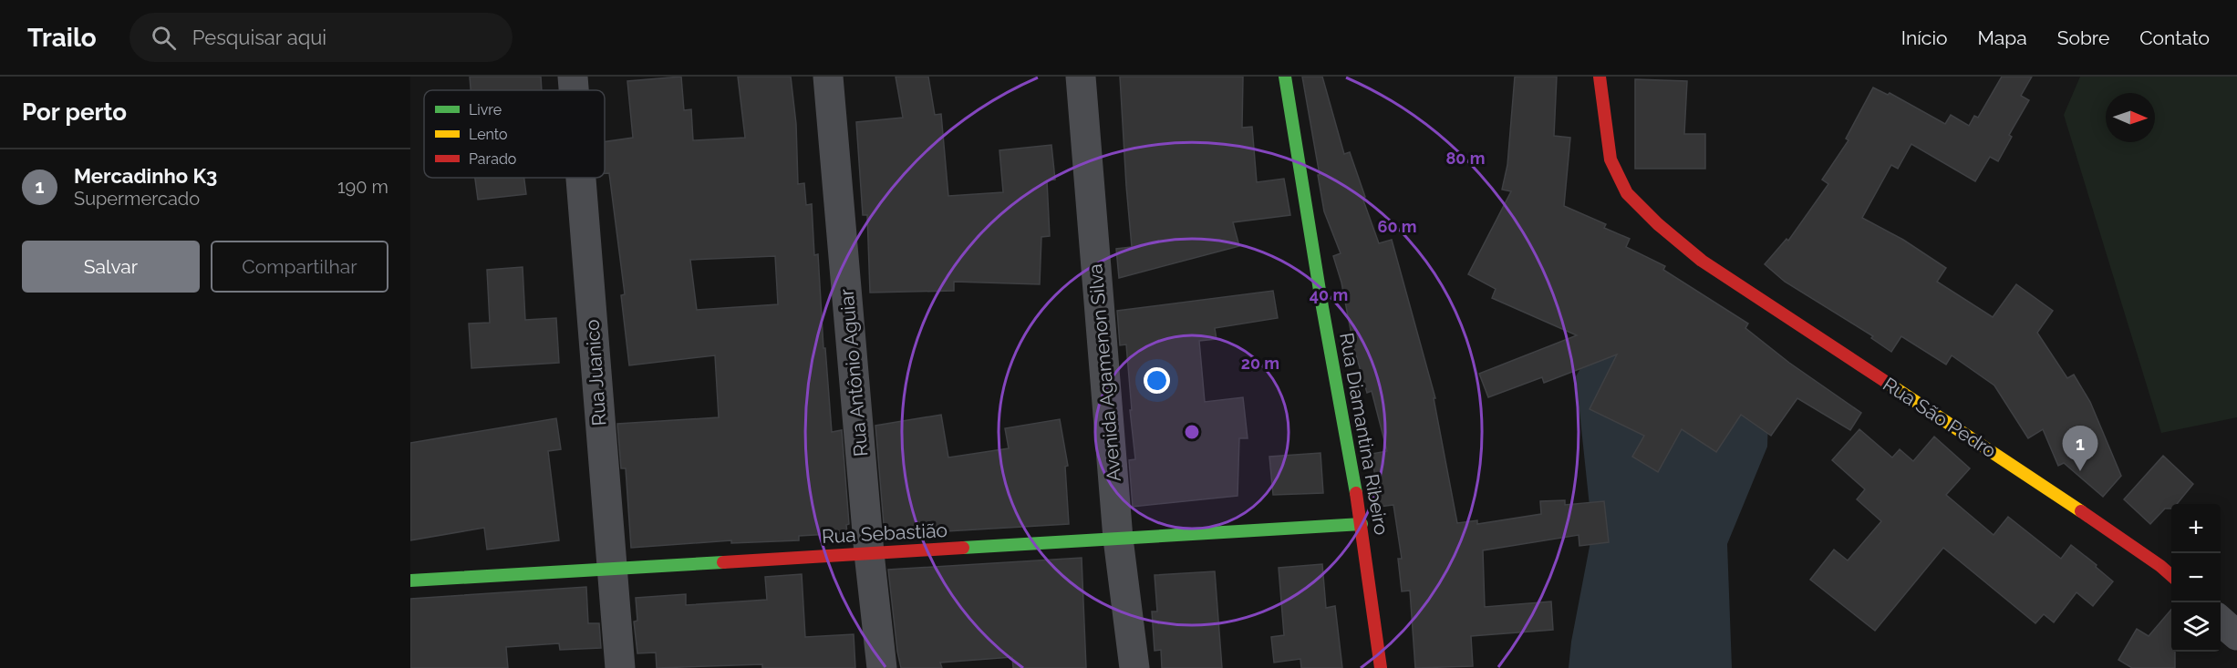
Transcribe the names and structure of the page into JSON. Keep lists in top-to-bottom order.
{
  "streets": {
    "street": [
      "Rua Juanico",
      "Rua Antônio Aguiar",
      "Avenida Agamenon Silva",
      "Rua São Pedro",
      "Rua Diamantina Ribeiro",
      "Rua Sebastião"
    ]
  },
  "crossings": [
    ["Rua Juanico", "Rua Sebastião"],
    ["Rua Antônio Aguiar", "Rua Sebastião"],
    ["Avenida Agamenon Silva", "Rua Sebastião"],
    ["Rua Diamantina Ribeiro", "Rua Sebastião"]
  ],
  "legend": ["Livre", "Lento", "Parado"],
  "north": "right",
  "page": {
    "header": "Trailo",
    "search": "Pesquisar aqui",
    "nav": [
      "Início",
      "Mapa",
      "Sobre",
      "Contato"
    ],
    "heading": "Por perto",
    "list": [
      {
        "mark": "1",
        "name": "Mercadinho K3",
        "note": "Supermercado",
        "value": "190 m"
      }
    ],
    "buttons": ["Salvar", "Compartilhar"],
    "pins": "1",
    "map_buttons": ["+", "−"]
  },
  "rings": [
    "80 m",
    "60 m",
    "40 m",
    "20 m"
  ]
}
